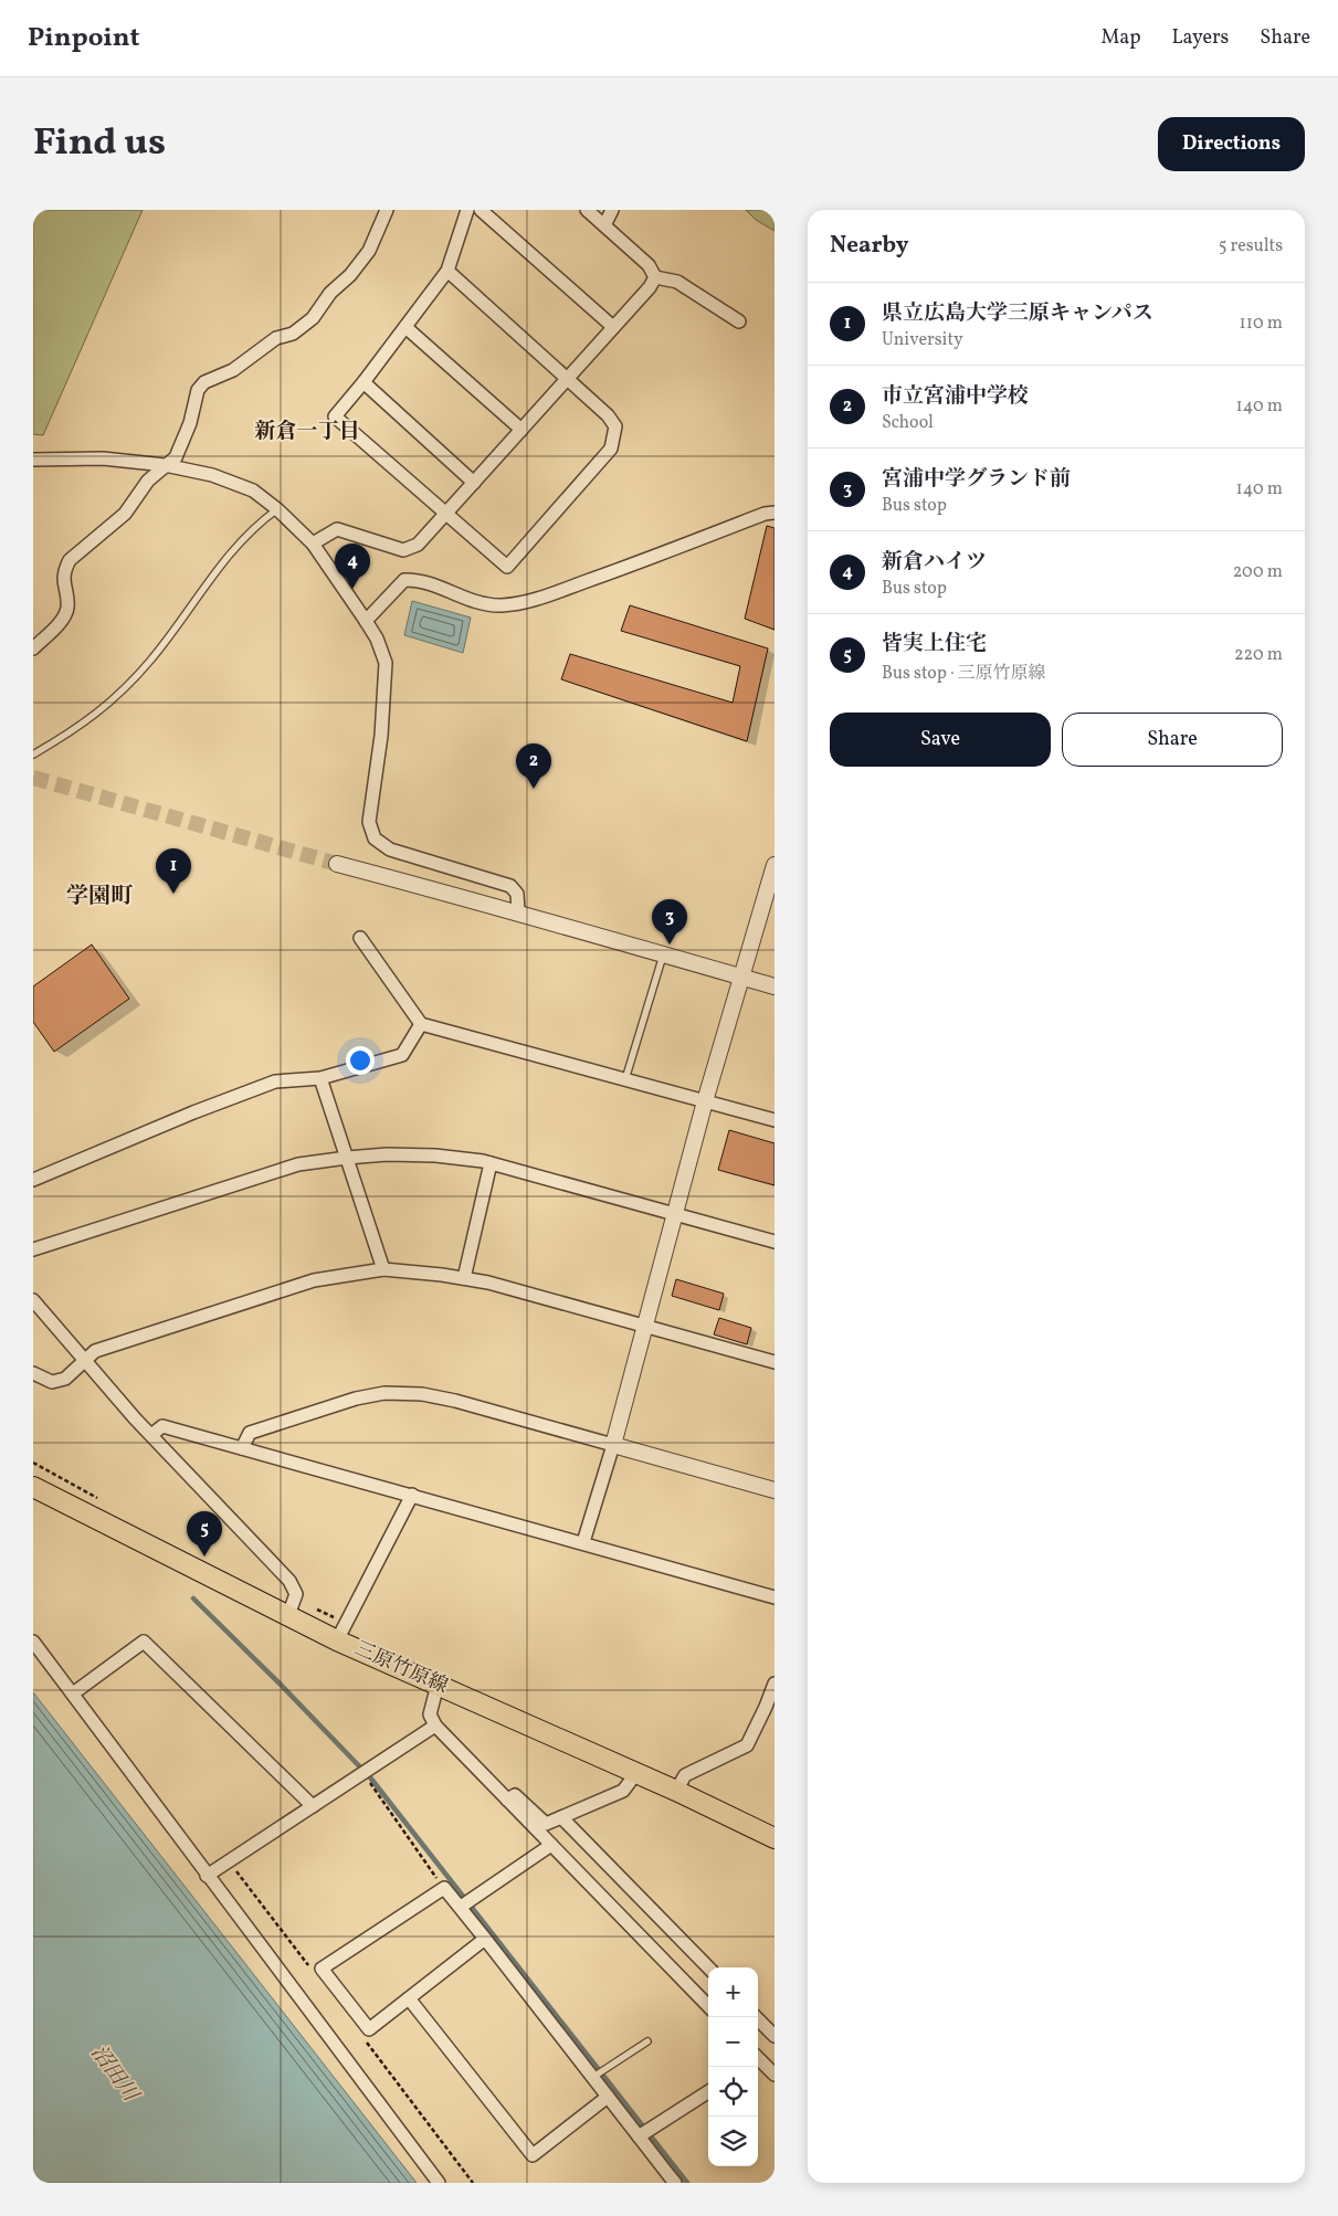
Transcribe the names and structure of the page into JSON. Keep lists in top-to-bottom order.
{
  "streets": {
    "main road": ["三原竹原線"]
  },
  "districts": ["新倉一丁目", "学園町"],
  "water": ["沼田川"],
  "page": {
    "header": "Pinpoint",
    "nav": ["Map", "Layers", "Share"],
    "title": "Find us",
    "buttons": [
      "Directions",
      ["Save", "Share"]
    ],
    "heading": ["Nearby", "5 results"],
    "list": [
      {
        "mark": "1",
        "name": "県立広島大学三原キャンパス",
        "note": "University",
        "value": "110 m"
      },
      {
        "mark": "2",
        "name": "市立宮浦中学校",
        "note": "School",
        "value": "140 m"
      },
      {
        "mark": "3",
        "name": "宮浦中学グランド前",
        "note": "Bus stop",
        "value": "140 m"
      },
      {
        "mark": "4",
        "name": "新倉ハイツ",
        "note": "Bus stop",
        "value": "200 m"
      },
      {
        "mark": "5",
        "name": "皆実上住宅",
        "note": "Bus stop · 三原竹原線",
        "value": "220 m"
      }
    ],
    "pins": [
      "4",
      "2",
      "1",
      "3",
      "5"
    ],
    "map_buttons": ["+", "−"]
  }
}
